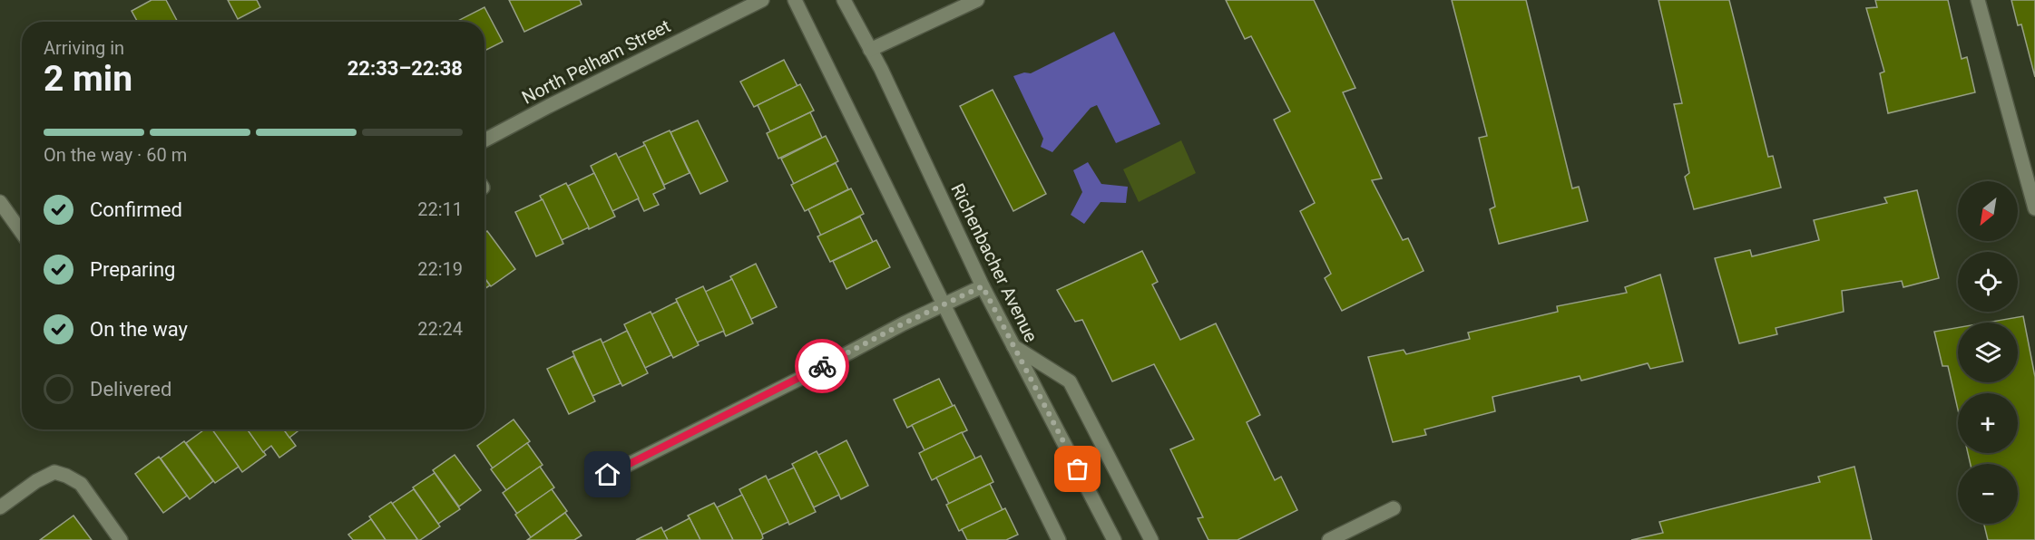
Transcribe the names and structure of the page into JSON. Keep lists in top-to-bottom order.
{
  "streets": {
    "street": ["North Pelham Street", "Richenbacher Avenue"]
  },
  "north": "bottom left",
  "page": {
    "heading": ["2 min", "Arriving in", "22:33–22:38"],
    "bar": "On the way · 60 m",
    "list": [
      ["Confirmed", "22:11"],
      ["Preparing", "22:19"],
      ["On the way", "22:24"],
      "Delivered"
    ],
    "map_buttons": ["+", "−"]
  }
}
